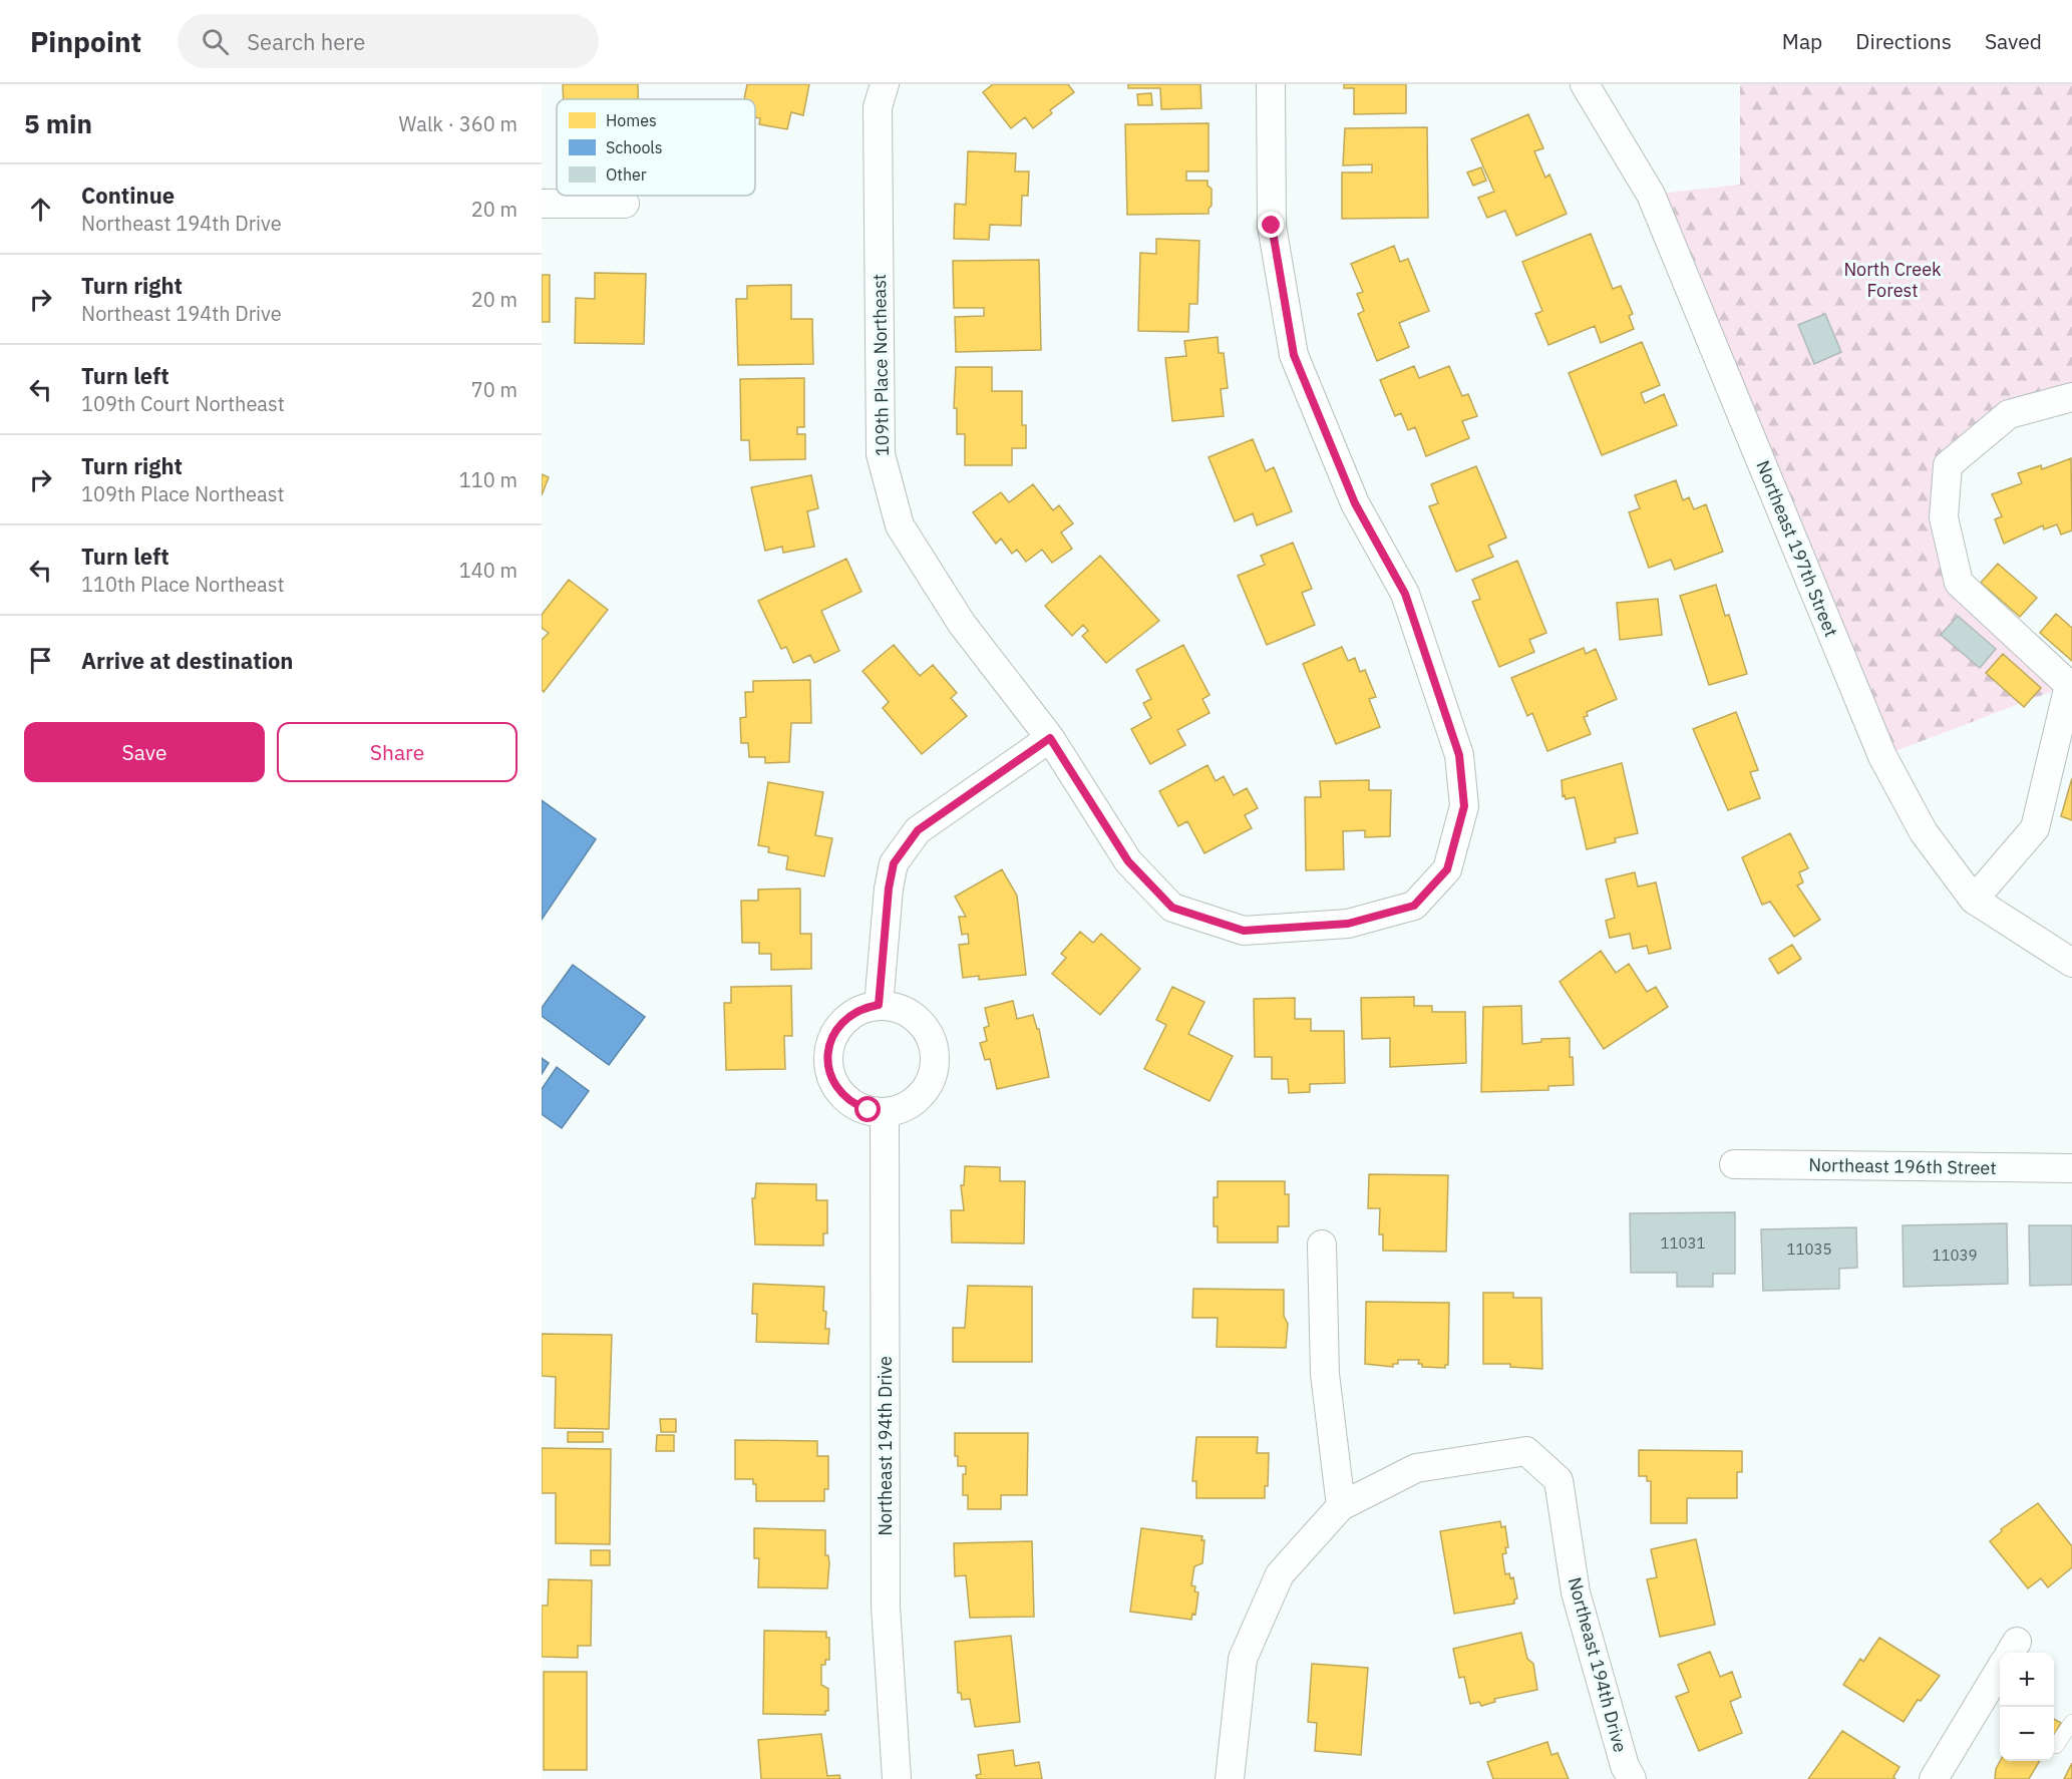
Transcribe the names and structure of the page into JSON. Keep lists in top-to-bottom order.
{
  "streets": {
    "street": [
      "109th Place Northeast",
      "Northeast 197th Street",
      "Northeast 196th Street",
      "Northeast 194th Drive"
    ]
  },
  "parks": ["North Creek Forest"],
  "house_numbers": ["11031", "11035", "11039"],
  "legend": ["Homes", "Schools", "Other"],
  "page": {
    "header": "Pinpoint",
    "search": "Search here",
    "nav": ["Map", "Directions", "Saved"],
    "heading": ["5 min", "Walk · 360 m"],
    "list": [
      ["Continue", "Northeast 194th Drive", "20 m"],
      ["Turn right", "Northeast 194th Drive", "20 m"],
      ["Turn left", "109th Court Northeast", "70 m"],
      ["Turn right", "109th Place Northeast", "110 m"],
      ["Turn left", "110th Place Northeast", "140 m"],
      "Arrive at destination"
    ],
    "buttons": ["Save", "Share"],
    "map_buttons": ["+", "−"]
  }
}
